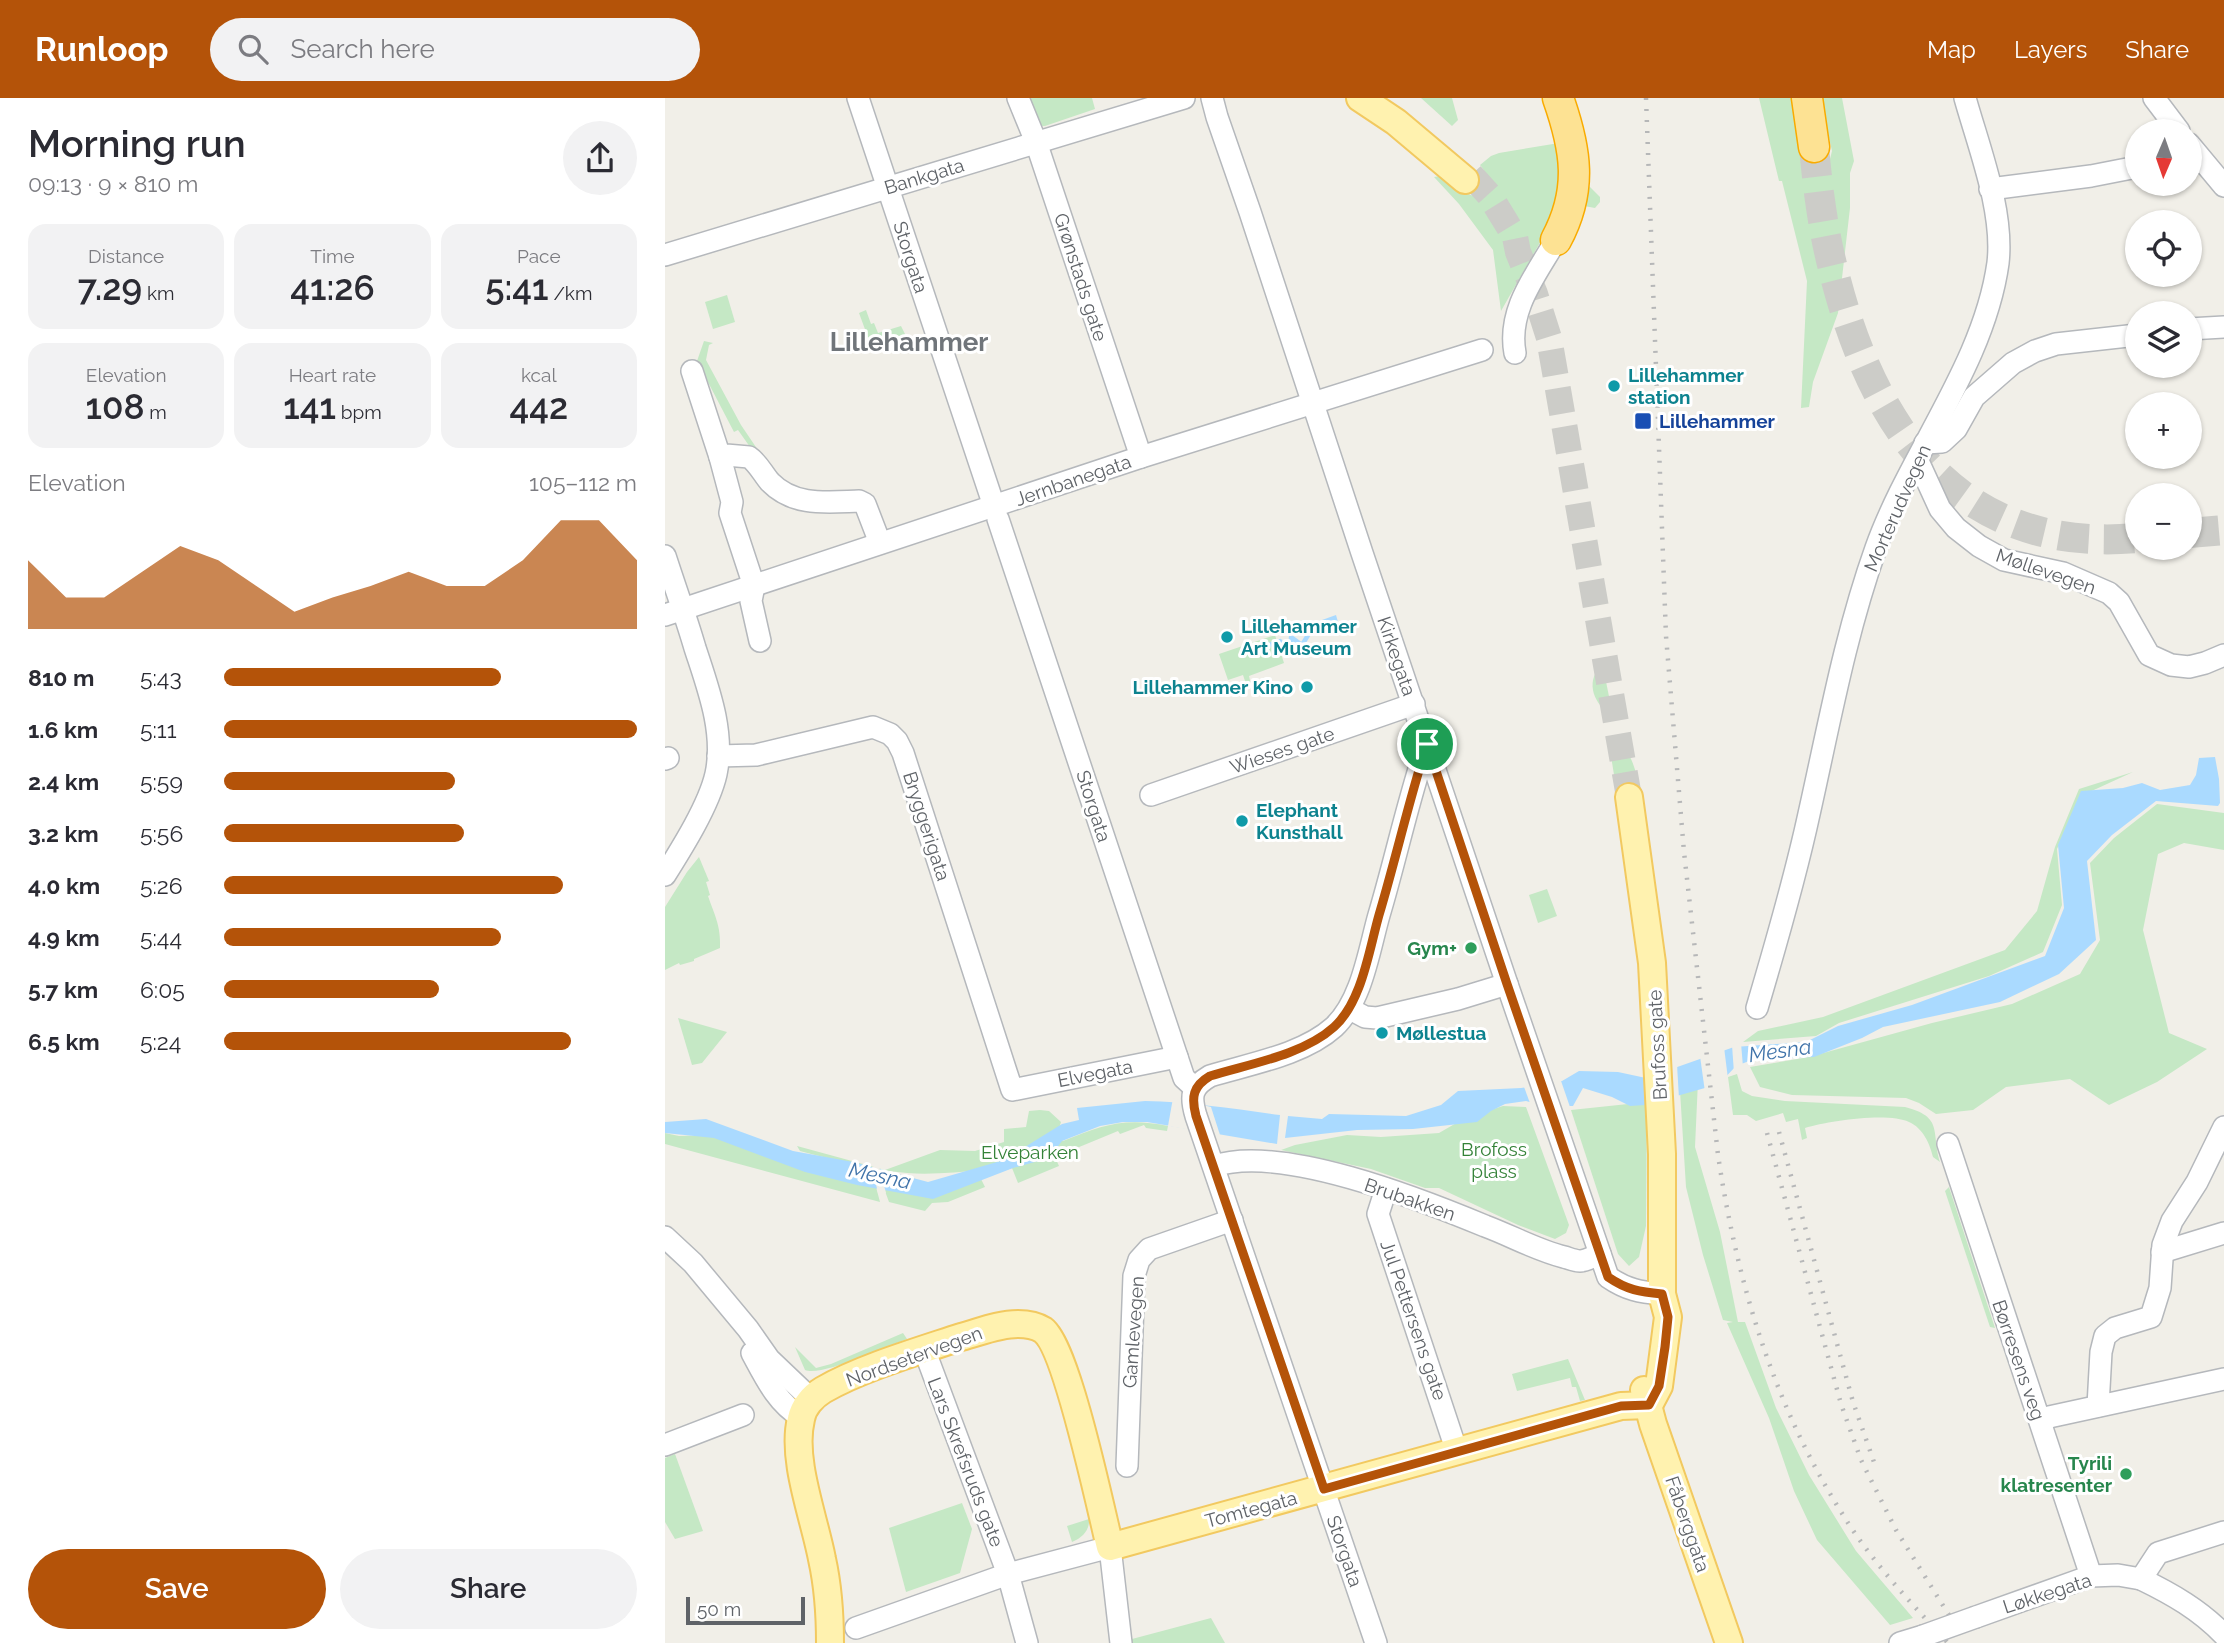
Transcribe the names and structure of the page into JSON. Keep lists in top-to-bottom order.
{
  "streets": {
    "main road": [
      "Brufoss gate",
      "Nordsetervegen",
      "Tomtegata",
      "Fåberggata"
    ],
    "street": [
      "Bankgata",
      "Storgata",
      "Grønstads gate",
      "Jernbanegata",
      "Morterudvegen",
      "Møllevegen",
      "Kirkegata",
      "Wieses gate",
      "Bryggerigata",
      "Elvegata",
      "Brubakken",
      "Jul Pettersens gate",
      "Gamlevegen",
      "Børresens veg",
      "Lars Skrefsruds gate",
      "Løkkegata"
    ]
  },
  "crossings": [
    ["Bankgata", "Storgata"],
    ["Bankgata", "Grønstads gate"],
    ["Storgata", "Jernbanegata"],
    ["Storgata", "Elvegata"],
    ["Storgata", "Brubakken"],
    ["Storgata", "Gamlevegen"],
    ["Storgata", "Tomtegata"],
    ["Grønstads gate", "Jernbanegata"],
    ["Jernbanegata", "Kirkegata"],
    ["Morterudvegen", "Møllevegen"],
    ["Kirkegata", "Wieses gate"],
    ["Kirkegata", "Brufoss gate"],
    ["Kirkegata", "Brubakken"],
    ["Bryggerigata", "Elvegata"],
    ["Brubakken", "Jul Pettersens gate"],
    ["Jul Pettersens gate", "Tomtegata"],
    ["Nordsetervegen", "Lars Skrefsruds gate"],
    ["Nordsetervegen", "Tomtegata"],
    ["Børresens veg", "Løkkegata"],
    ["Lars Skrefsruds gate", "Tomtegata"],
    ["Tomtegata", "Fåberggata"]
  ],
  "districts": ["Lillehammer"],
  "water": ["Mesna"],
  "parks": ["Brofoss plass", "Elveparken"],
  "places": {
    "other": [
      "Lillehammer station",
      "Lillehammer Art Museum",
      "Lillehammer Kino",
      "Elephant Kunsthall",
      "Gym+",
      "Møllestua",
      "Tyrili klatresenter"
    ],
    "transit": ["Lillehammer"]
  },
  "scale_bar": "50 m",
  "north": "bottom",
  "page": {
    "header": "Runloop",
    "search": "Search here",
    "nav": ["Map", "Layers", "Share"],
    "heading": ["Morning run", "09:13 · 9 × 810 m"],
    "map_buttons": ["+", "−"],
    "stats": [
      ["Distance", "7.29 km"],
      ["Time", "41:26"],
      ["Pace", "5:41 /km"],
      ["Elevation", "108 m"],
      ["Heart rate", "141 bpm"],
      ["kcal", "442"]
    ],
    "chart": ["Elevation", "105–112 m"],
    "list": [
      {
        "name": "810 m",
        "note": "5:43"
      },
      {
        "name": "1.6 km",
        "note": "5:11"
      },
      {
        "name": "2.4 km",
        "note": "5:59"
      },
      {
        "name": "3.2 km",
        "note": "5:56"
      },
      {
        "name": "4.0 km",
        "note": "5:26"
      },
      {
        "name": "4.9 km",
        "note": "5:44"
      },
      {
        "name": "5.7 km",
        "note": "6:05"
      },
      {
        "name": "6.5 km",
        "note": "5:24"
      }
    ],
    "buttons": ["Save", "Share"],
    "scale": "50 m"
  }
}
